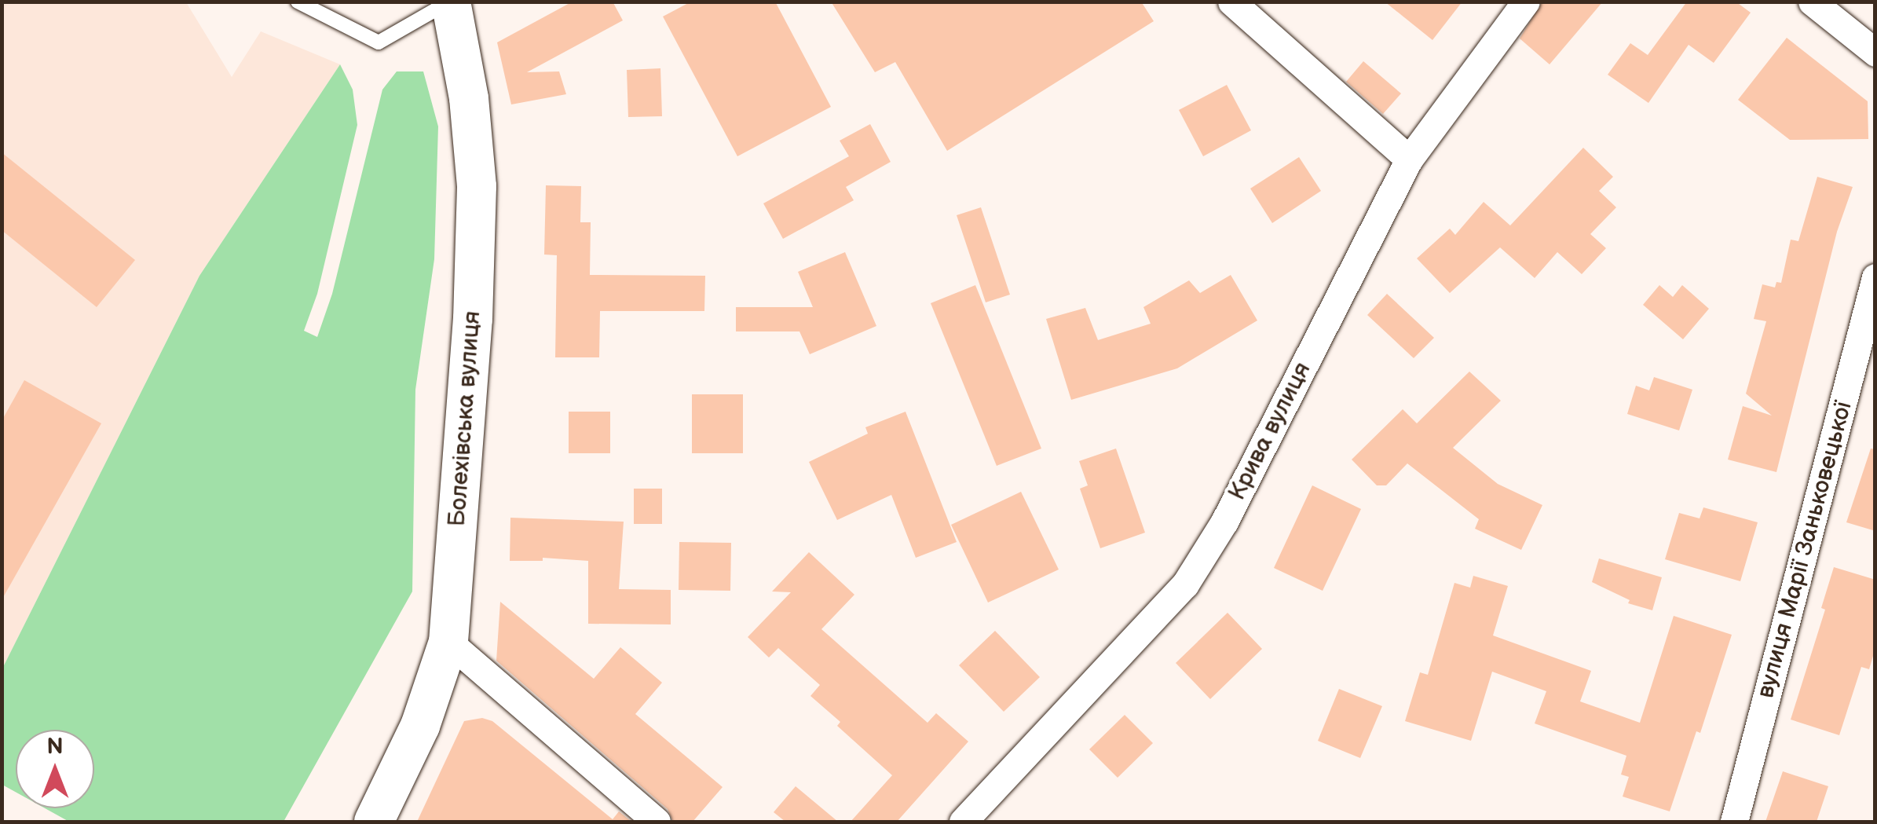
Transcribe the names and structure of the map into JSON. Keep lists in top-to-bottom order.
{
  "streets": {
    "main road": ["Болехівська вулиця"],
    "street": ["Крива вулиця", "вулиця Марії Заньковецької"]
  },
  "north": "top"
}
